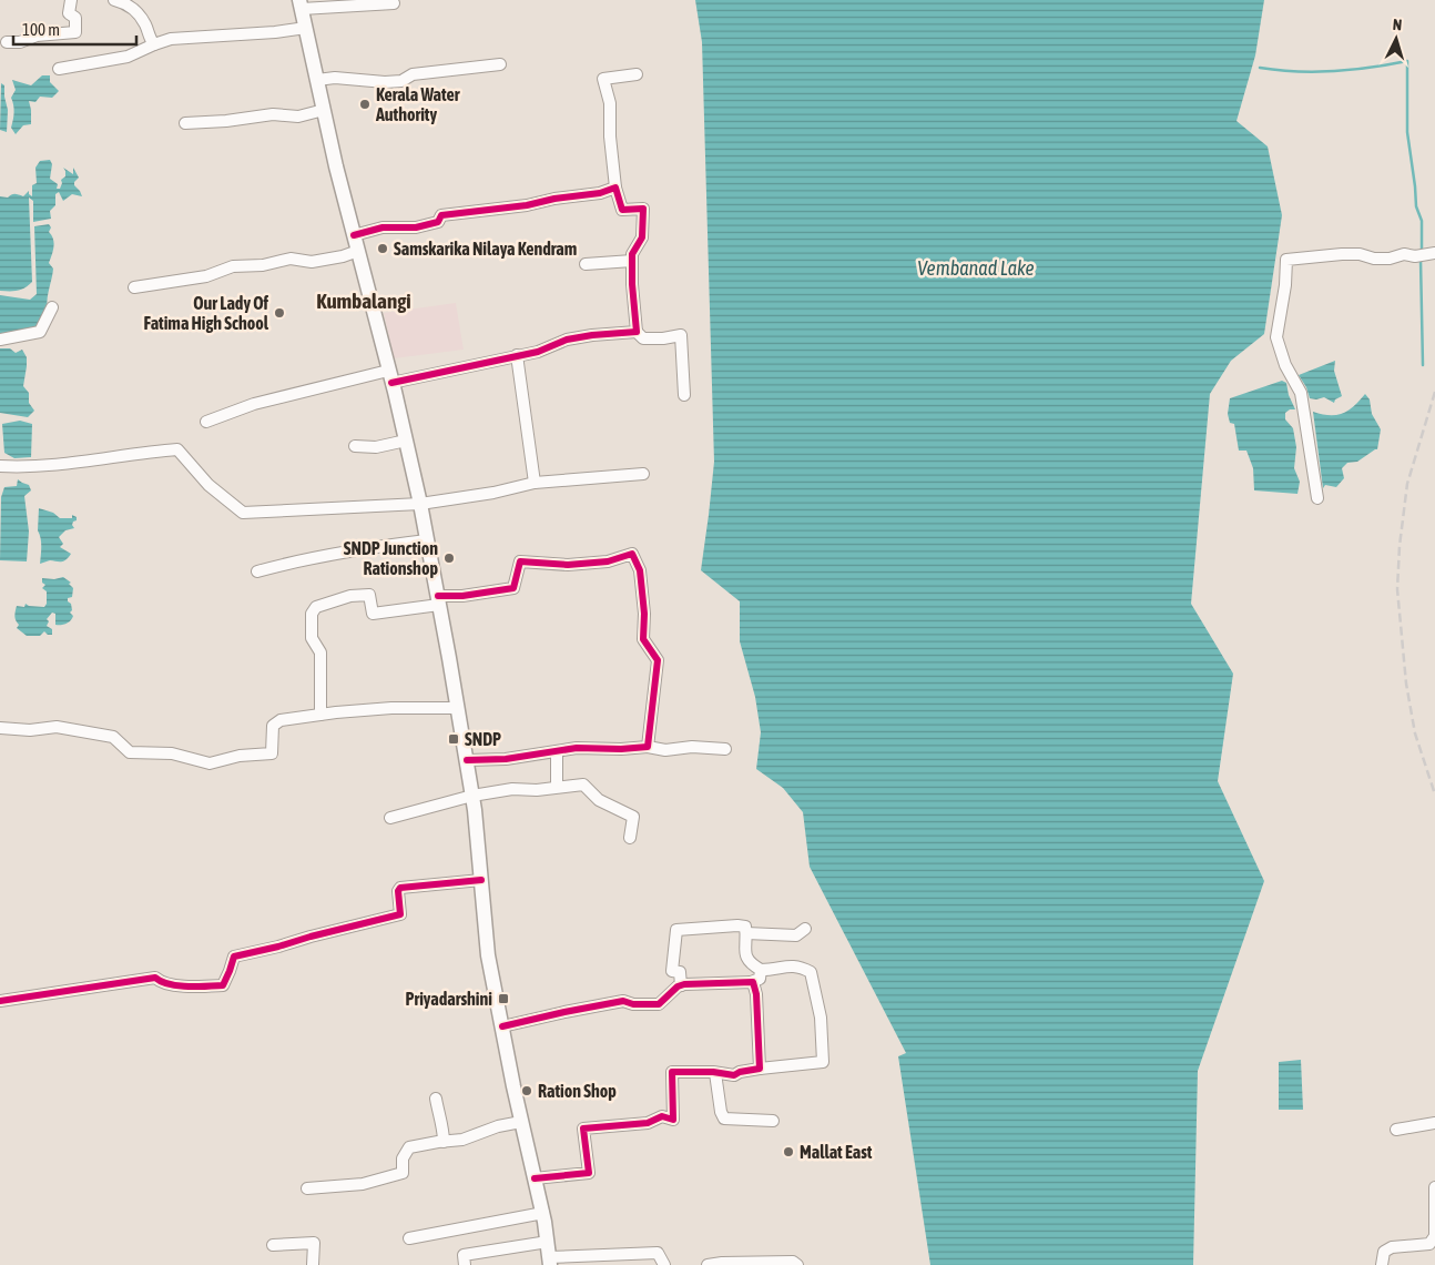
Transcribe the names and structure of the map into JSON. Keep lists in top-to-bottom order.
{
  "districts": ["Kumbalangi"],
  "water": ["Vembanad Lake"],
  "places": {
    "other": [
      "Kerala Water Authority",
      "Samskarika Nilaya Kendram",
      "Our Lady Of Fatima High School",
      "SNDP Junction Rationshop",
      "Ration Shop",
      "Mallat East"
    ],
    "transit": ["SNDP", "Priyadarshini"]
  },
  "scale_bar": "100 m",
  "north": "top"
}
